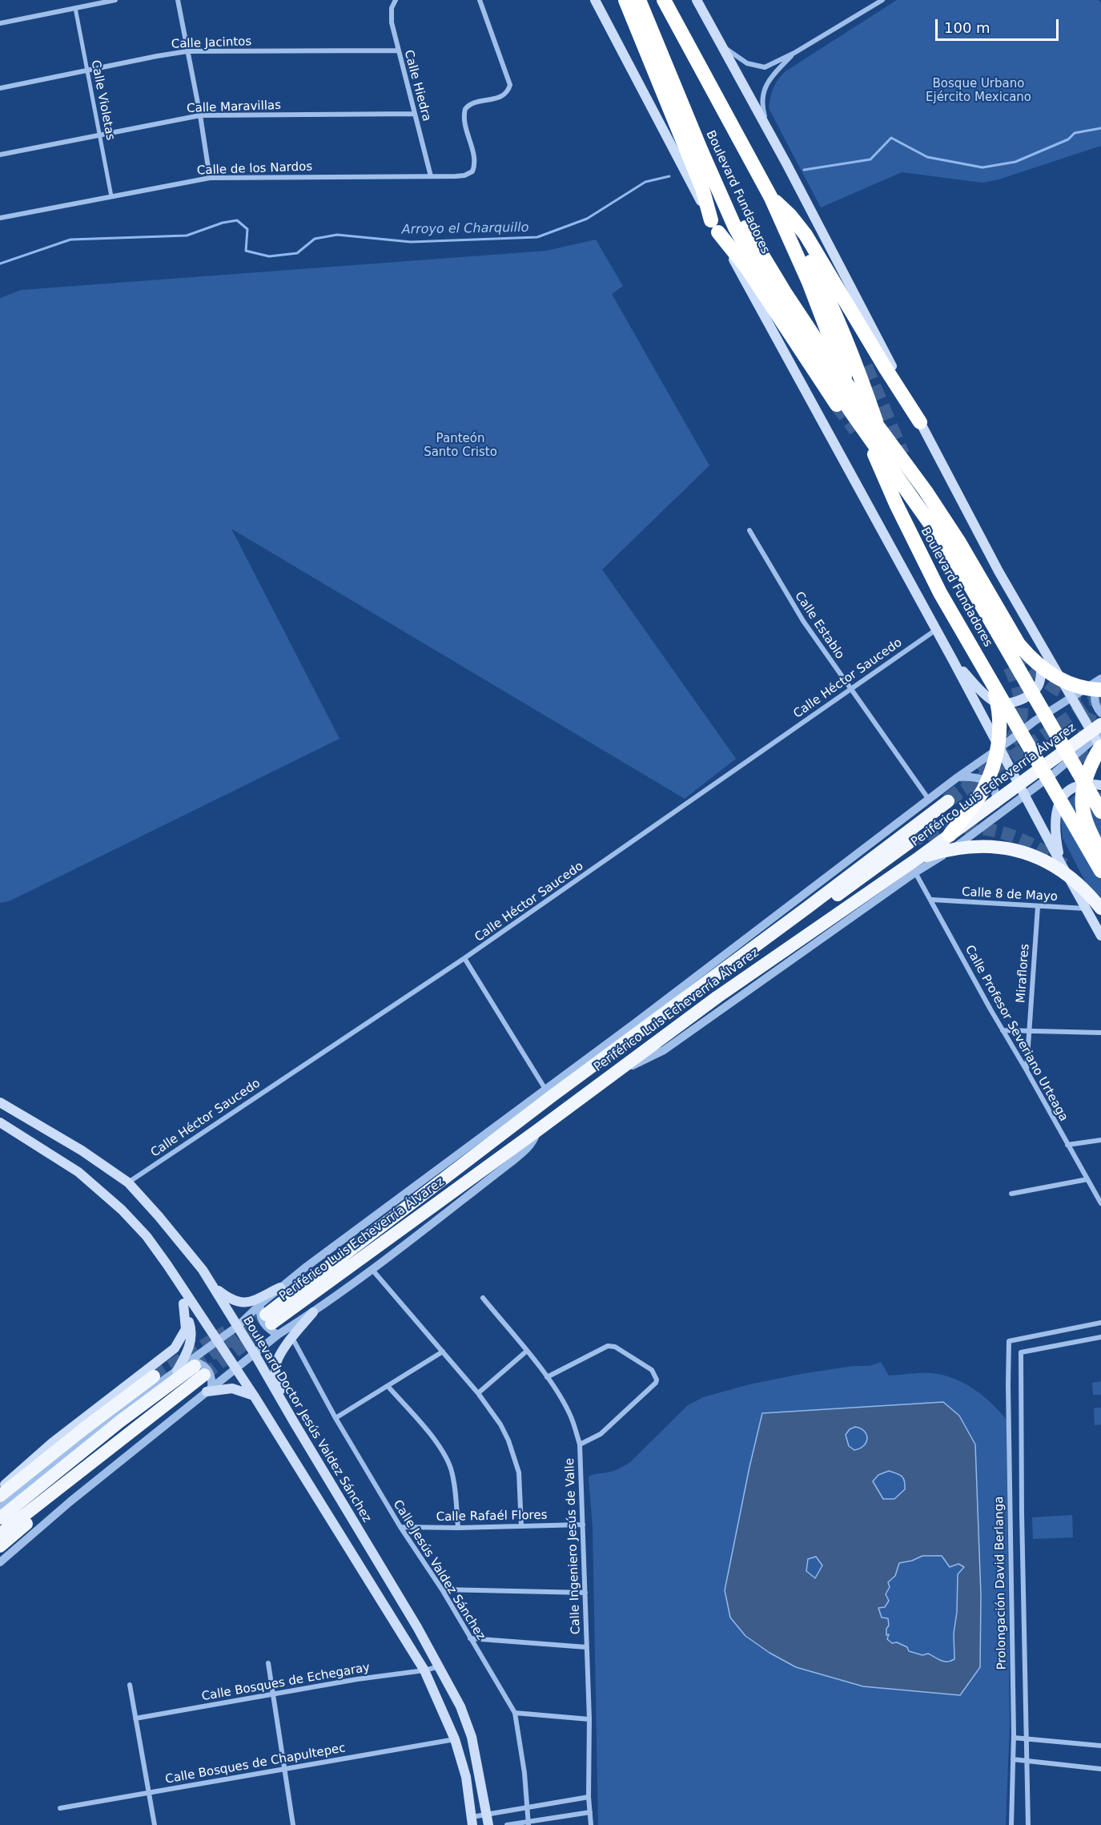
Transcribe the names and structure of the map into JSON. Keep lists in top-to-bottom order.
{
  "streets": {
    "highway": ["Boulevard Fundadores", "Periférico Luis Echeverría Álvarez"],
    "main road": ["Boulevard Doctor Jesús Valdez Sánchez"],
    "street": [
      "Calle Jacintos",
      "Calle Hiedra",
      "Calle Violetas",
      "Calle Maravillas",
      "Calle de los Nardos",
      "Calle Establo",
      "Calle Héctor Saucedo",
      "Calle 8 de Mayo",
      "Miraflores",
      "Calle Profesor Severiano Urteaga",
      "Calle Rafaél Flores",
      "Calle Ingeniero Jesús de Valle",
      "Calle Jesús Valdez Sánchez",
      "Prolongación David Berlanga",
      "Calle Bosques de Echegaray",
      "Calle Bosques de Chapultepec"
    ]
  },
  "crossings": [
    ["Calle Jacintos", "Calle Hiedra"],
    ["Calle Jacintos", "Calle Violetas"],
    ["Calle Hiedra", "Calle Maravillas"],
    ["Calle Hiedra", "Calle de los Nardos"],
    ["Calle Violetas", "Calle Maravillas"],
    ["Calle Violetas", "Calle de los Nardos"],
    ["Calle Establo", "Calle Héctor Saucedo"],
    ["Calle Héctor Saucedo", "Boulevard Doctor Jesús Valdez Sánchez"],
    ["Calle 8 de Mayo", "Miraflores"],
    ["Calle 8 de Mayo", "Calle Profesor Severiano Urteaga"],
    ["Miraflores", "Calle Profesor Severiano Urteaga"],
    ["Boulevard Doctor Jesús Valdez Sánchez", "Calle Bosques de Echegaray"],
    ["Calle Rafaél Flores", "Calle Ingeniero Jesús de Valle"],
    ["Calle Rafaél Flores", "Calle Jesús Valdez Sánchez"]
  ],
  "water": ["Arroyo el Charquillo"],
  "parks": ["Bosque Urbano Ejército Mexicano", "Panteón Santo Cristo"],
  "scale_bar": "100 m"
}
